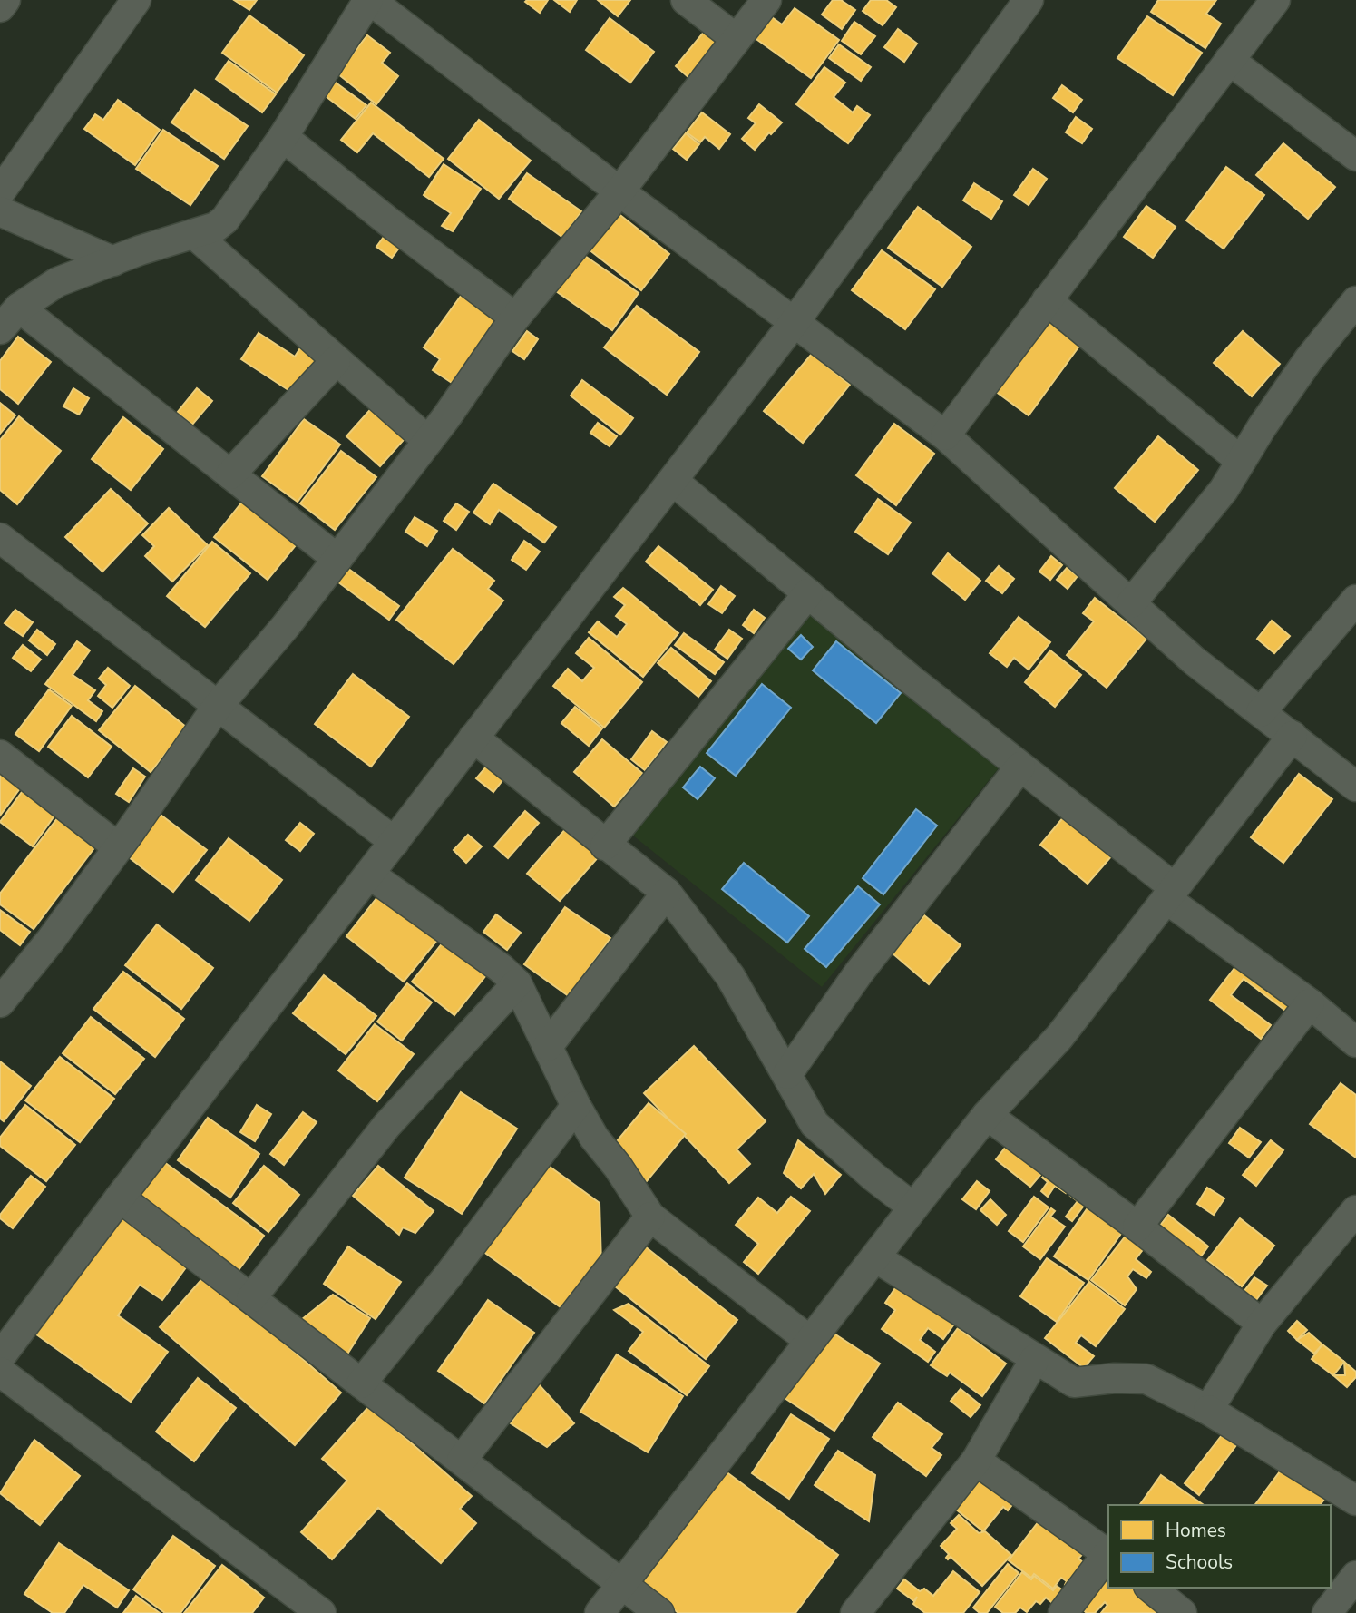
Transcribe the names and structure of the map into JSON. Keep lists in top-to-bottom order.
{
  "legend": ["Homes", "Schools"]
}
